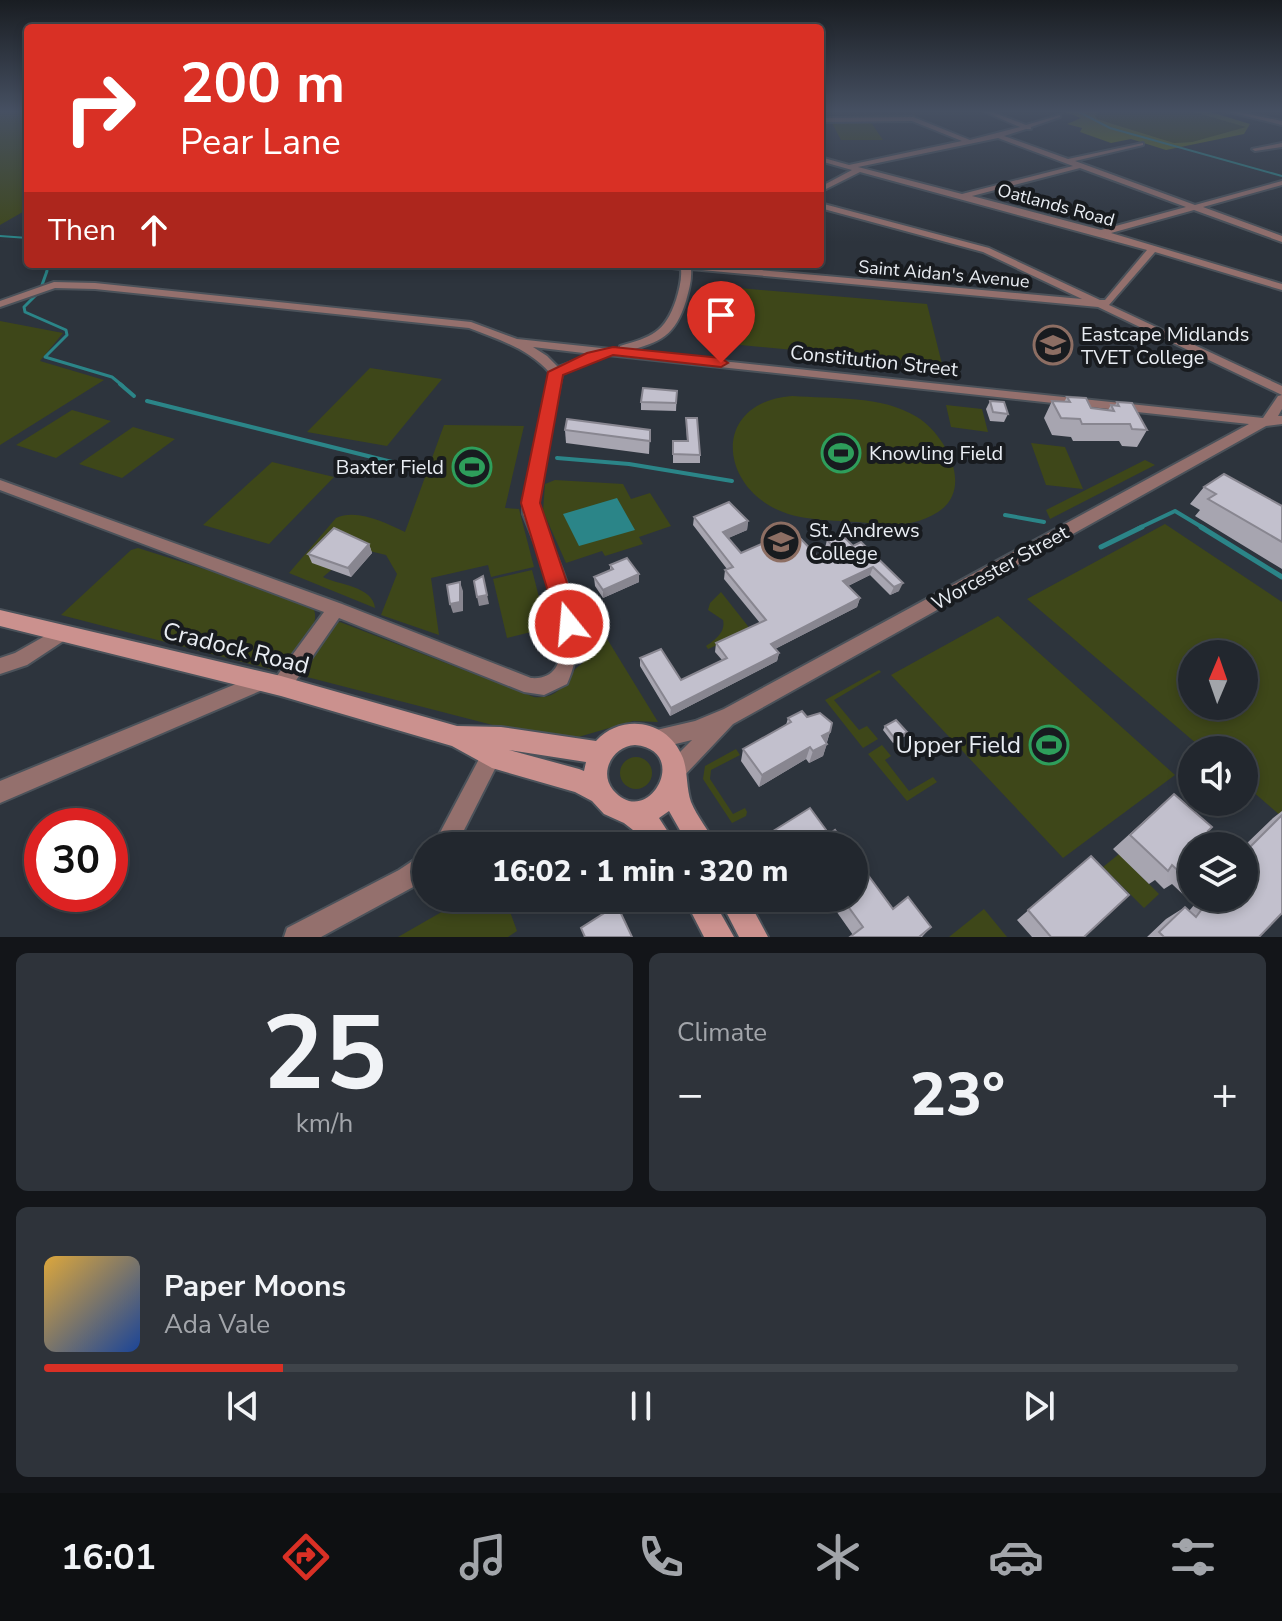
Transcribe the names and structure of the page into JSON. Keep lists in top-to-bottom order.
{
  "streets": {
    "main road": ["Cradock Road"],
    "street": [
      "Oatlands Road",
      "Saint Aidan's Avenue",
      "Constitution Street",
      "Worcester Street"
    ]
  },
  "crossings": [
    ["Constitution Street", "Worcester Street"],
    ["Worcester Street", "Cradock Road"]
  ],
  "places": {
    "school or university": ["Eastcape Midlands TVET College", "St. Andrews College"],
    "sports": ["Knowling Field", "Baxter Field", "Upper Field"]
  },
  "north": "top",
  "page": {
    "turn": ["200 m", "Pear Lane"],
    "then": "Then",
    "limit": "30",
    "trip": "16:02 · 1 min · 320 m",
    "tile": [
      ["25", "km/h"],
      "Climate"
    ],
    "heat": ["−", "23°", "+"],
    "song": ["Paper Moons", "Ada Vale"],
    "tabs": "16:01"
  }
}
